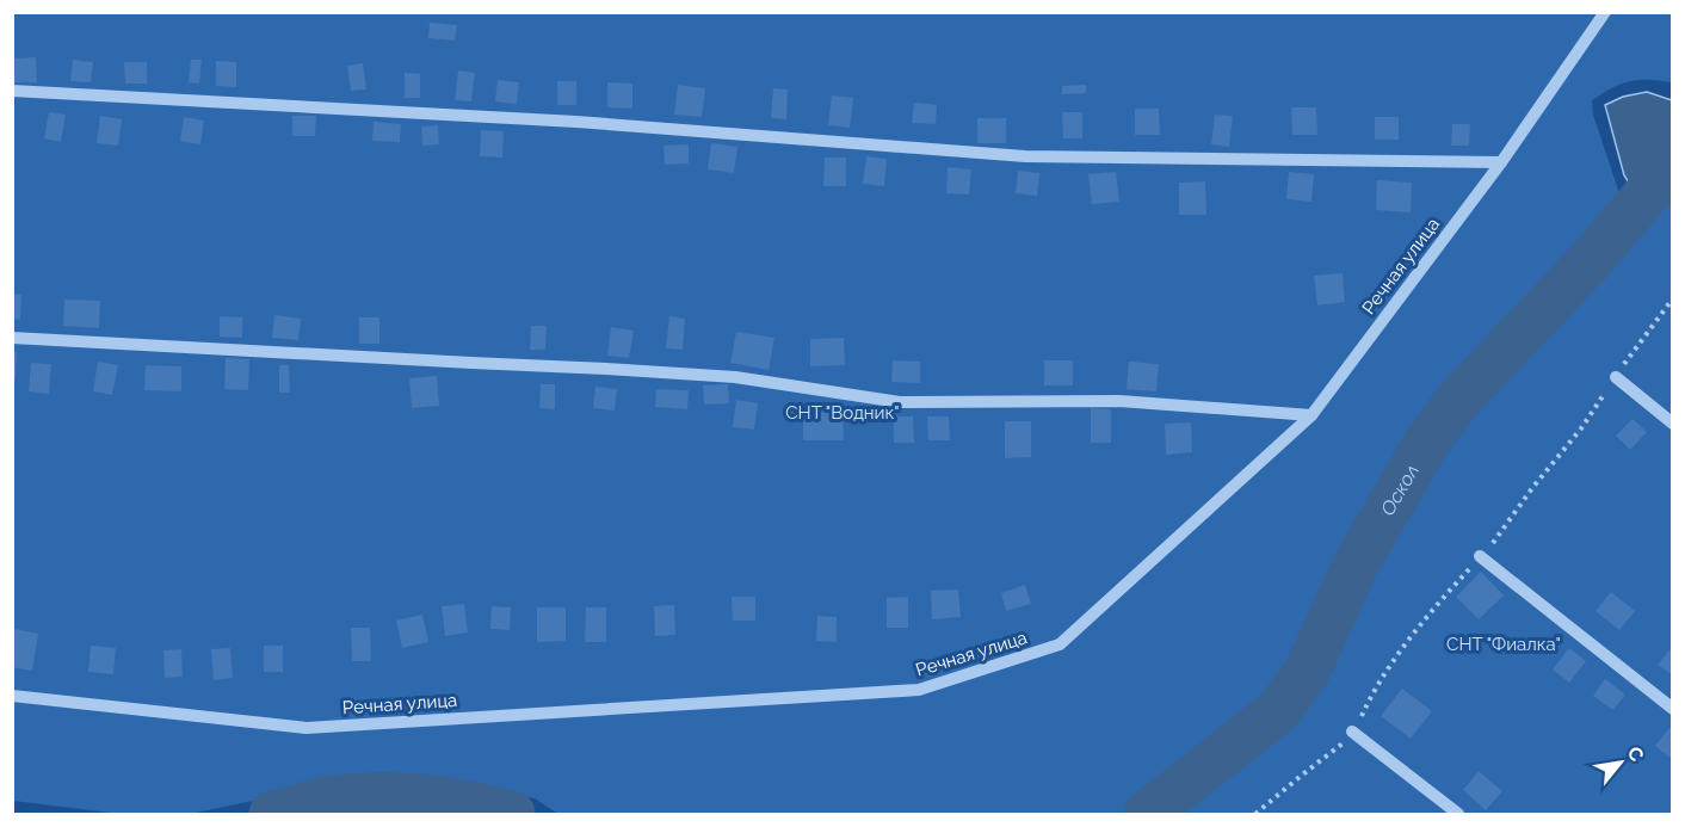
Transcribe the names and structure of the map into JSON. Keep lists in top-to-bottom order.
{
  "streets": {
    "lane": ["Речная улица"]
  },
  "water": ["Оскол"],
  "parks": ["СНТ \"Водник\"", "СНТ \"Фиалка\""],
  "north": "top right"
}
